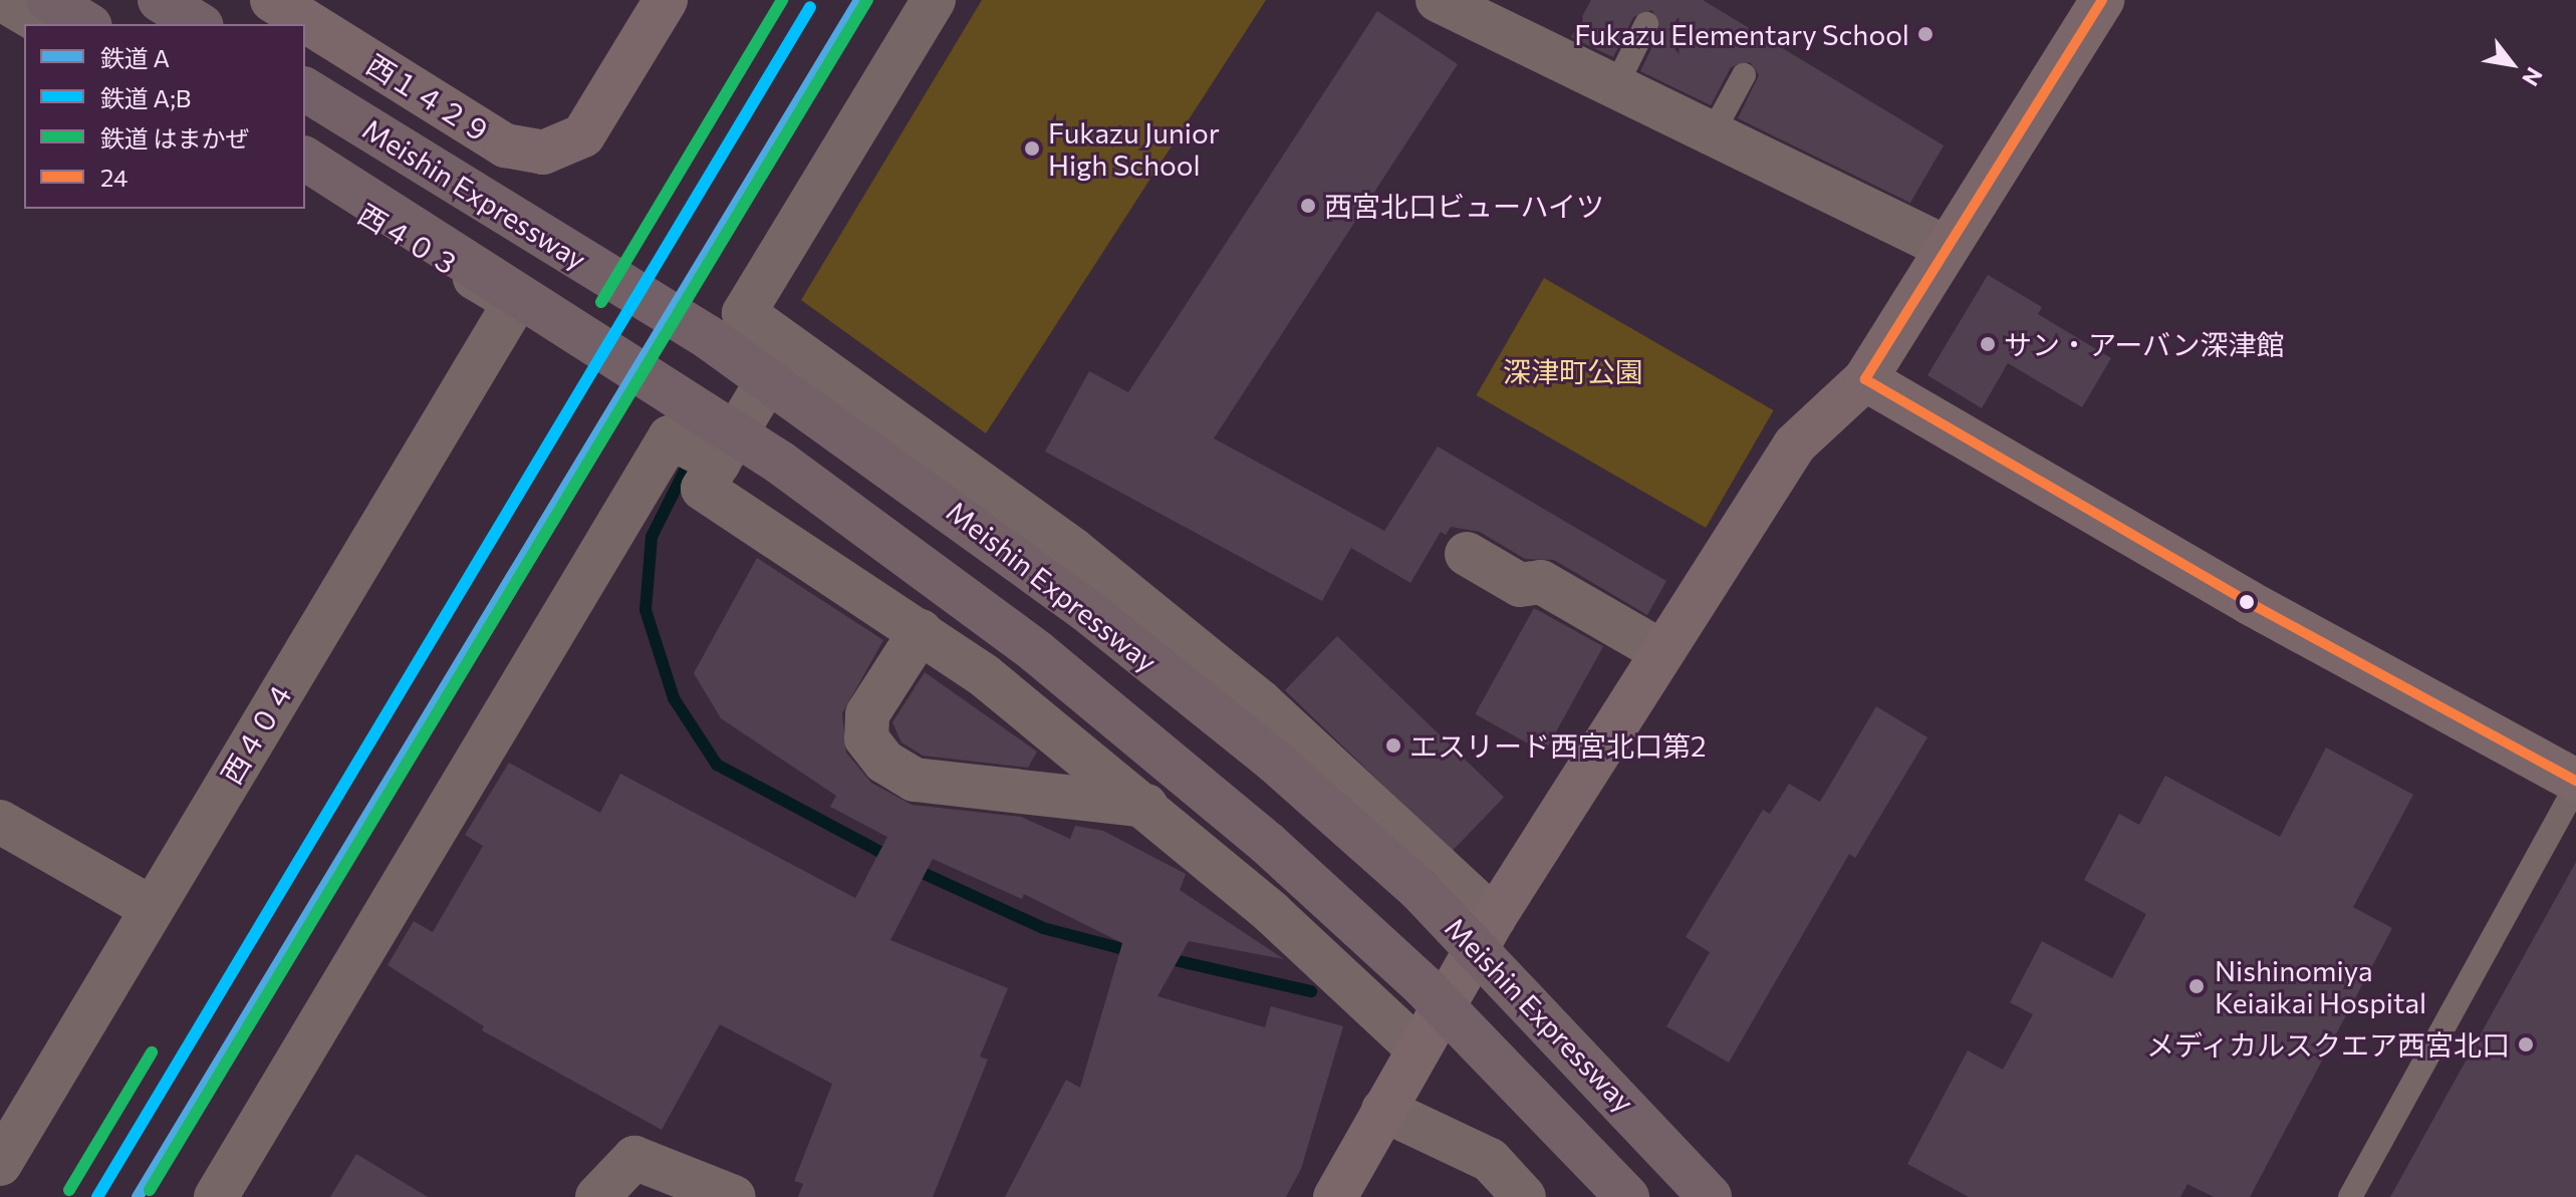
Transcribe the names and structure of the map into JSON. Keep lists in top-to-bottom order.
{
  "streets": {
    "highway": ["Meishin Expressway"],
    "street": ["西１４２９", "西４０３", "西４０４"]
  },
  "crossings": [
    ["西４０３", "西４０４"]
  ],
  "parks": ["深津町公園"],
  "places": [
    "Fukazu Elementary School",
    "Fukazu Junior High School",
    "西宮北口ビューハイツ",
    "サン・アーバン深津館",
    "エスリード西宮北口第2",
    "Nishinomiya Keiaikai Hospital",
    "メディカルスクエア西宮北口"
  ],
  "lines": [
    "rail line A",
    "rail line はまかぜ",
    "transit line 24",
    "rail line A;B"
  ],
  "legend": [
    "鉄道 A",
    "鉄道 A;B",
    "鉄道 はまかぜ",
    "24"
  ],
  "north": "bottom right"
}
